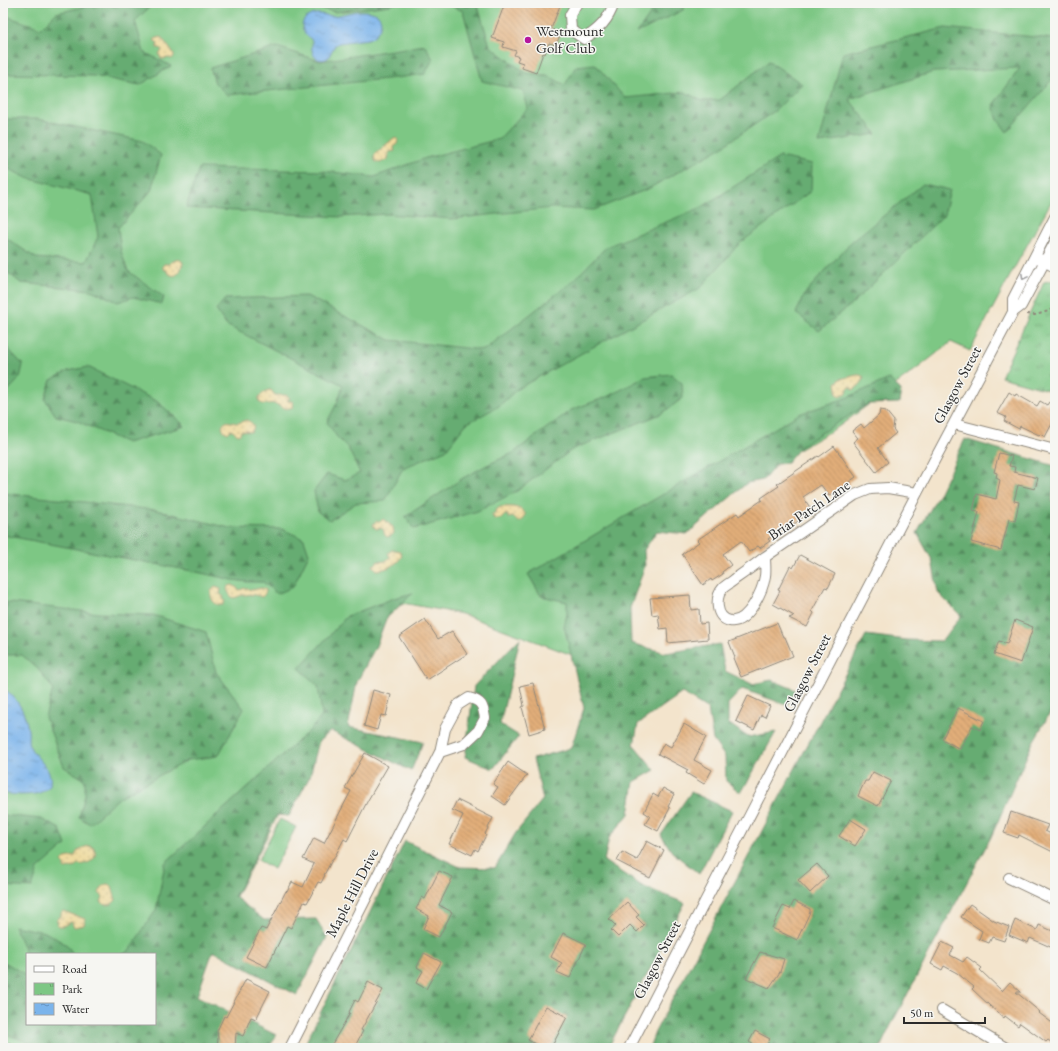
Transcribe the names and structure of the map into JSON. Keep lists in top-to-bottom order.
{
  "streets": {
    "street": ["Glasgow Street", "Briar Patch Lane", "Maple Hill Drive"]
  },
  "crossings": [
    ["Glasgow Street", "Briar Patch Lane"]
  ],
  "places": ["Westmount Golf Club"],
  "legend": ["Road", "Park", "Water"],
  "scale_bar": "50 m"
}
